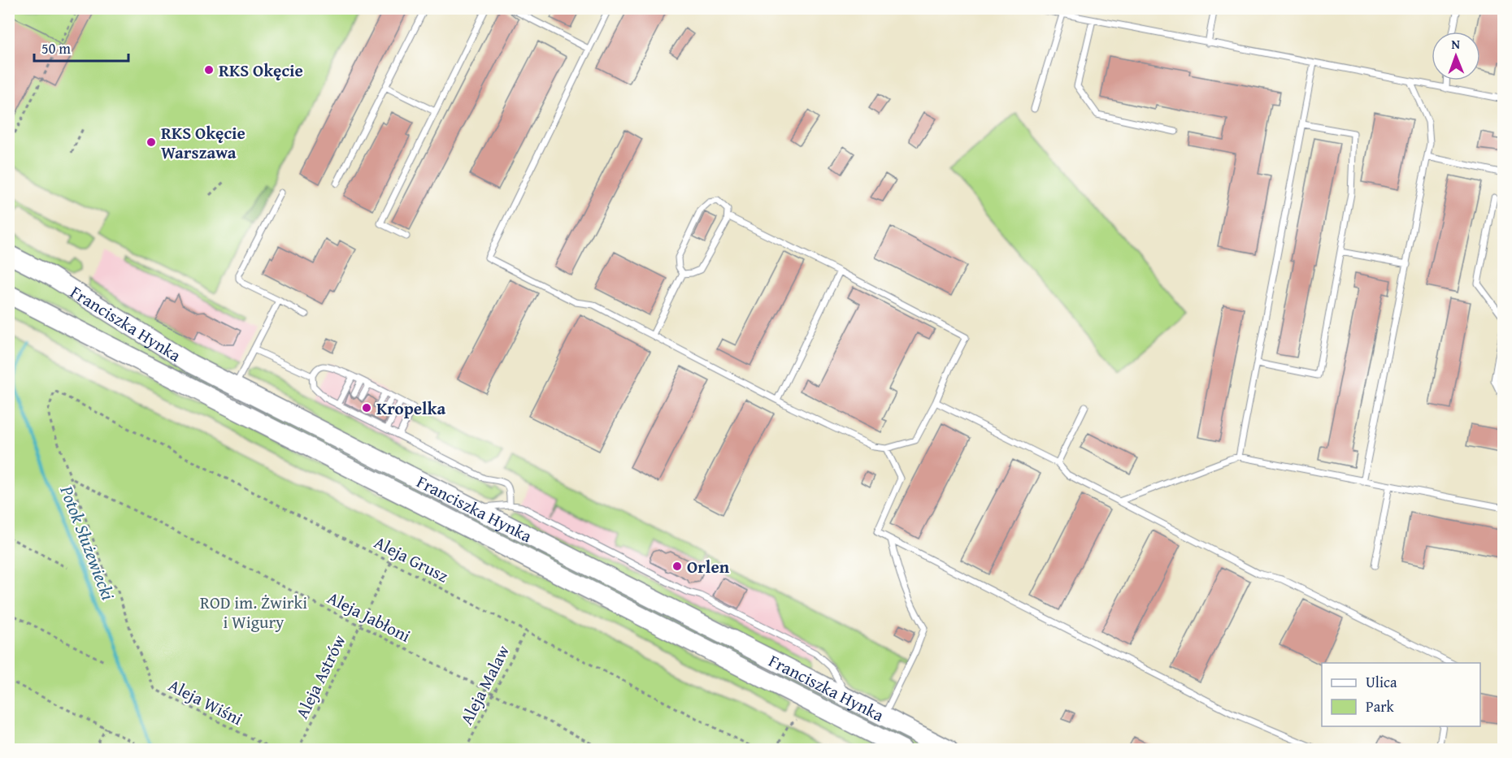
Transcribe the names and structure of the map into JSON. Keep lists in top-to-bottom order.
{
  "streets": {
    "main road": ["Franciszka Hynka"],
    "path": [
      "Aleja Grusz",
      "Aleja Jabłoni",
      "Aleja Astrów",
      "Aleja Malaw",
      "Aleja Wiśni"
    ]
  },
  "crossings": [
    ["Aleja Grusz", "Aleja Jabłoni"],
    ["Aleja Grusz", "Aleja Astrów"],
    ["Aleja Grusz", "Aleja Malaw"],
    ["Aleja Grusz", "Aleja Wiśni"],
    ["Aleja Jabłoni", "Aleja Astrów"],
    ["Aleja Jabłoni", "Aleja Malaw"],
    ["Aleja Jabłoni", "Aleja Wiśni"]
  ],
  "water": ["Potok Służewiecki"],
  "parks": ["ROD im. Żwirki i Wigury"],
  "places": [
    "RKS Okęcie",
    "RKS Okęcie Warszawa",
    "Kropelka",
    "Orlen"
  ],
  "legend": ["Ulica", "Park"],
  "scale_bar": "50 m",
  "north": "top"
}
